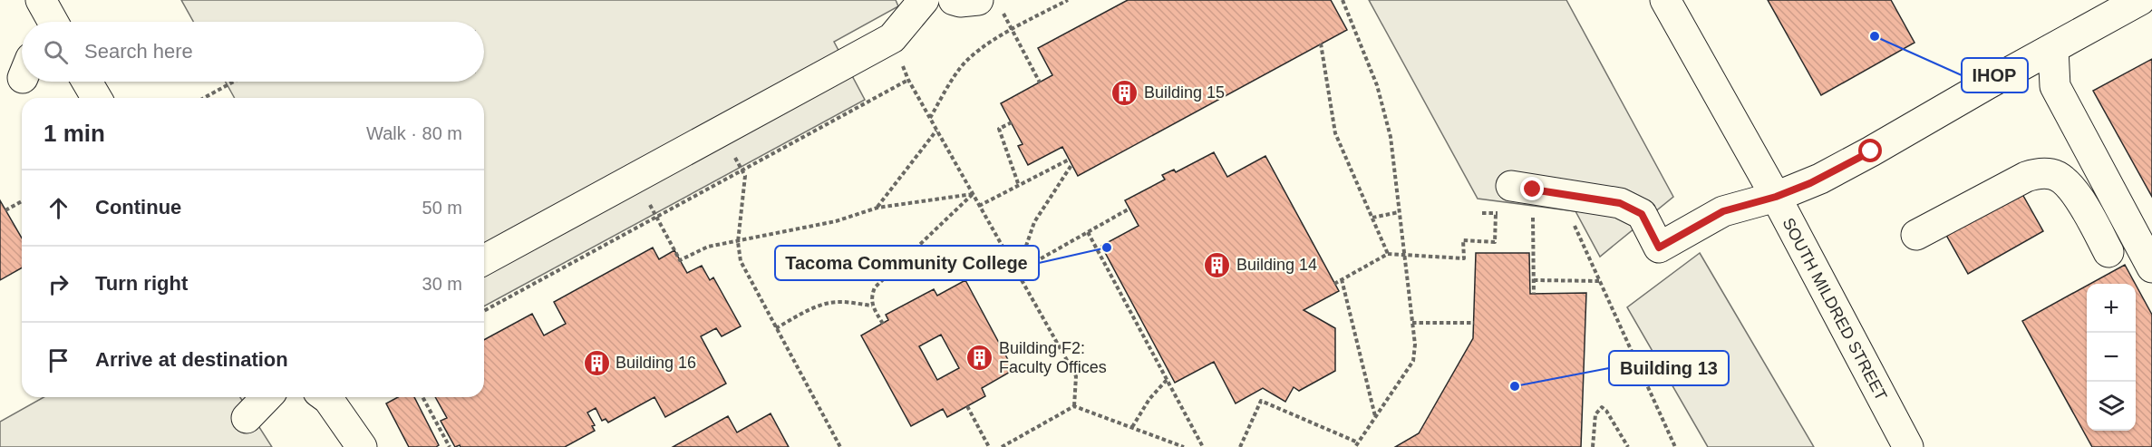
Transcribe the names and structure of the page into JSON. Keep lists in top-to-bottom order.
{
  "streets": {
    "main road": ["SOUTH MILDRED STREET"]
  },
  "places": {
    "other": ["IHOP", "Tacoma Community College", "Building 13"],
    "building": [
      "Building 15",
      "Building 14",
      "Building F2: Faculty Offices",
      "Building 16"
    ]
  },
  "page": {
    "search": "Search here",
    "heading": ["1 min", "Walk · 80 m"],
    "list": [
      ["Continue", "50 m"],
      ["Turn right", "30 m"],
      "Arrive at destination"
    ],
    "map_buttons": ["+", "−"]
  }
}
